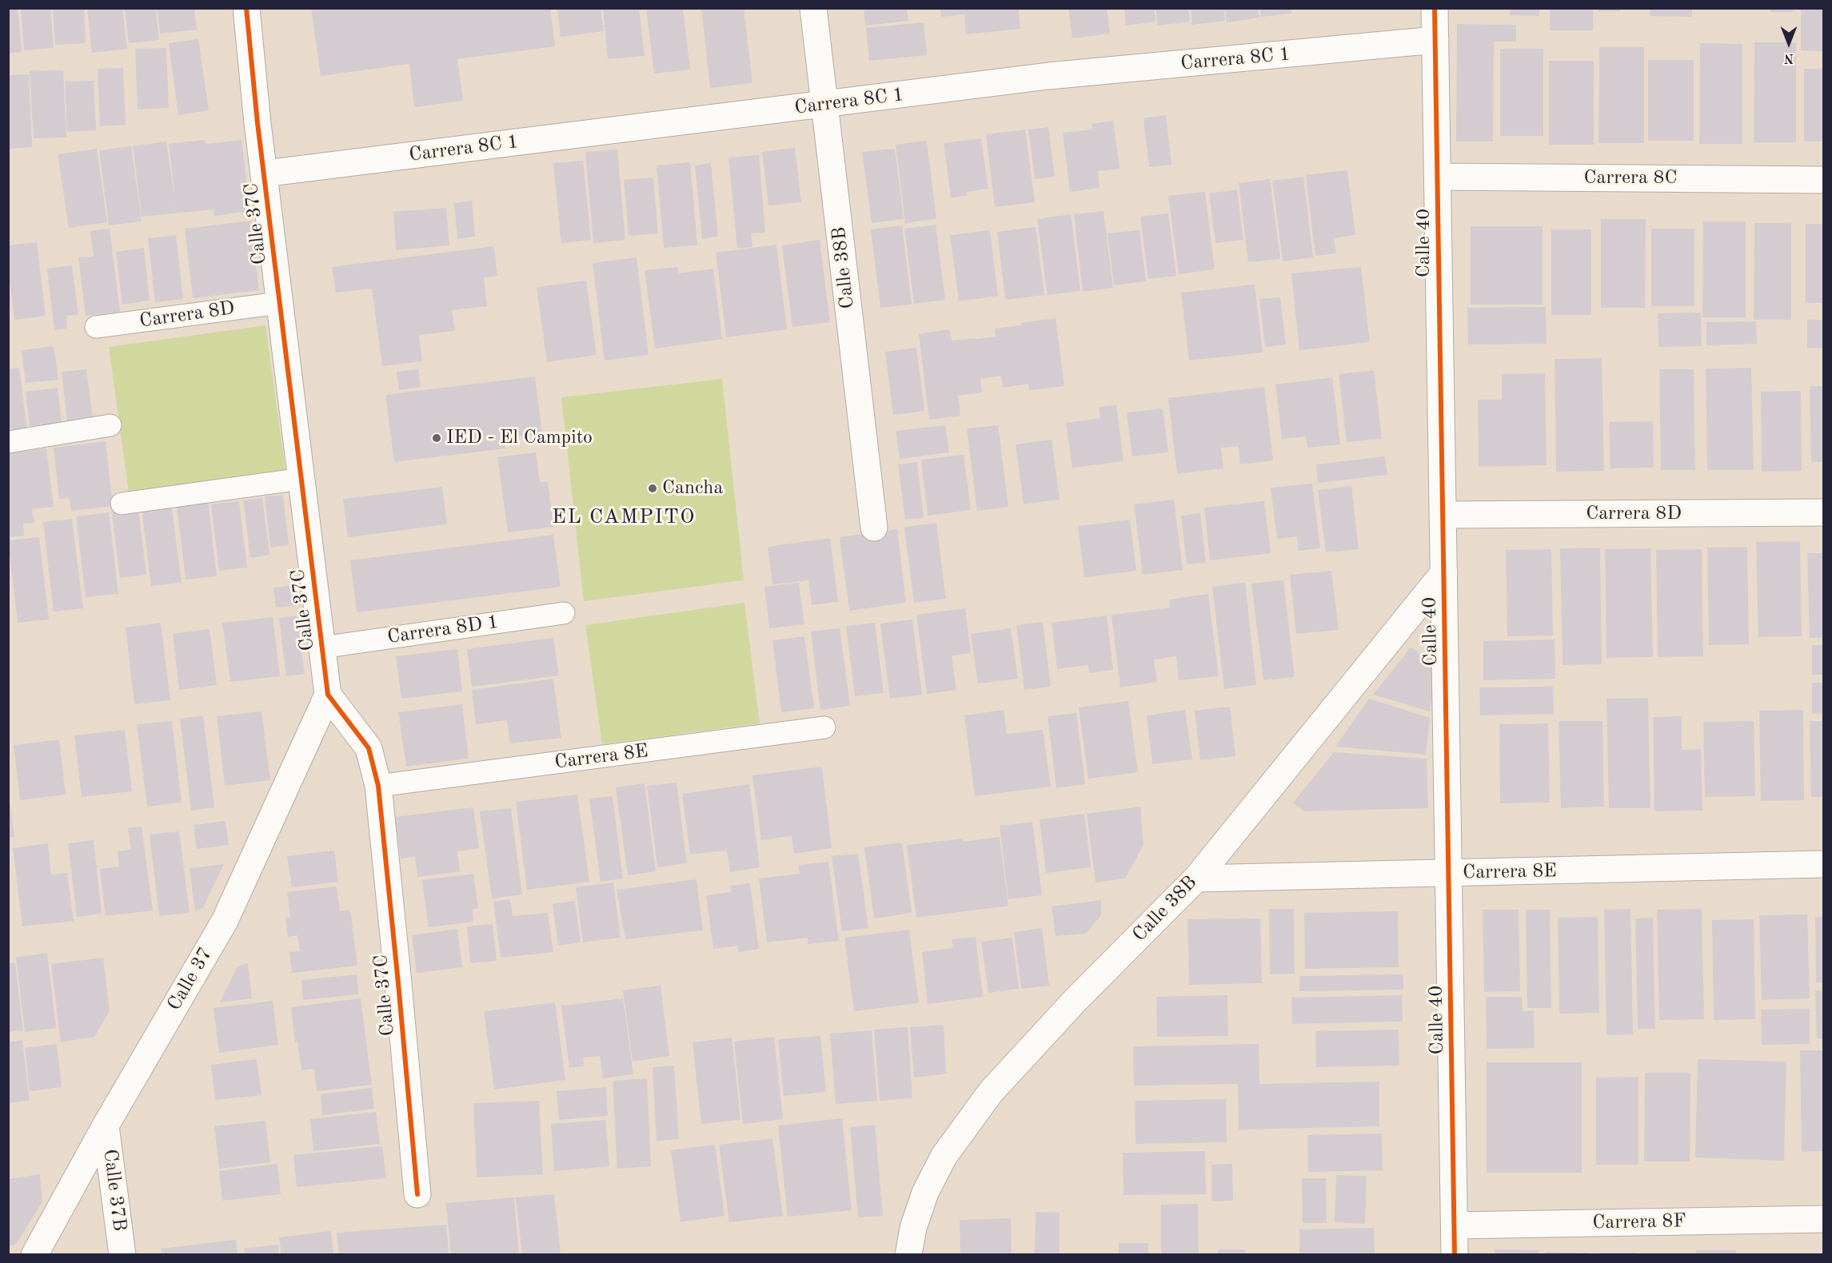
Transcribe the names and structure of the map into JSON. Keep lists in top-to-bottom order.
{
  "streets": {
    "street": [
      "Carrera 8C 1",
      "Carrera 8C",
      "Calle 37C",
      "Calle 40",
      "Calle 38B",
      "Carrera 8D",
      "Carrera 8E",
      "Calle 37",
      "Calle 37B",
      "Carrera 8F"
    ],
    "lane": ["Carrera 8D 1"]
  },
  "crossings": [
    ["Carrera 8C 1", "Calle 37C"],
    ["Carrera 8C 1", "Calle 40"],
    ["Carrera 8C 1", "Calle 38B"],
    ["Carrera 8C", "Calle 40"],
    ["Calle 37C", "Carrera 8D"],
    ["Calle 37C", "Carrera 8D 1"],
    ["Calle 37C", "Carrera 8E"],
    ["Calle 37C", "Calle 37"],
    ["Calle 40", "Calle 38B"],
    ["Calle 40", "Carrera 8D"],
    ["Calle 40", "Carrera 8E"],
    ["Calle 40", "Carrera 8F"],
    ["Calle 38B", "Carrera 8E"],
    ["Calle 37", "Calle 37B"]
  ],
  "districts": ["EL CAMPITO"],
  "places": ["IED - El Campito", "Cancha"],
  "north": "bottom"
}
